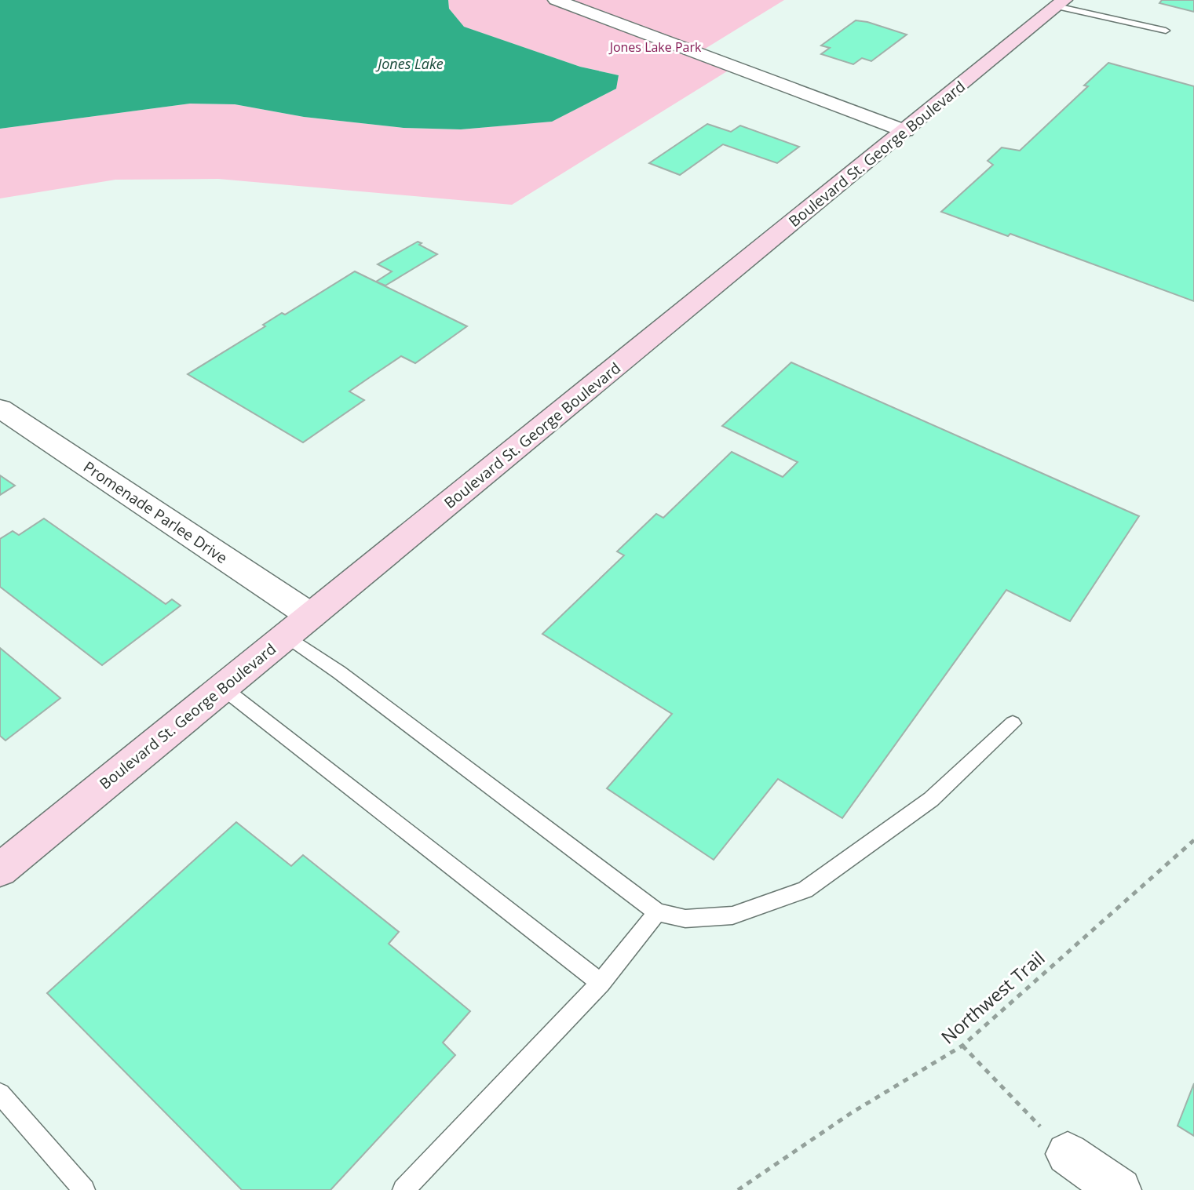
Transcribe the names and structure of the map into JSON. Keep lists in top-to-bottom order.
{
  "streets": {
    "main road": ["Boulevard St. George Boulevard"],
    "street": ["Promenade Parlee Drive"],
    "path": ["Northwest Trail"]
  },
  "crossings": [
    ["Boulevard St. George Boulevard", "Promenade Parlee Drive"]
  ],
  "water": ["Jones Lake"],
  "parks": ["Jones Lake Park"]
}
